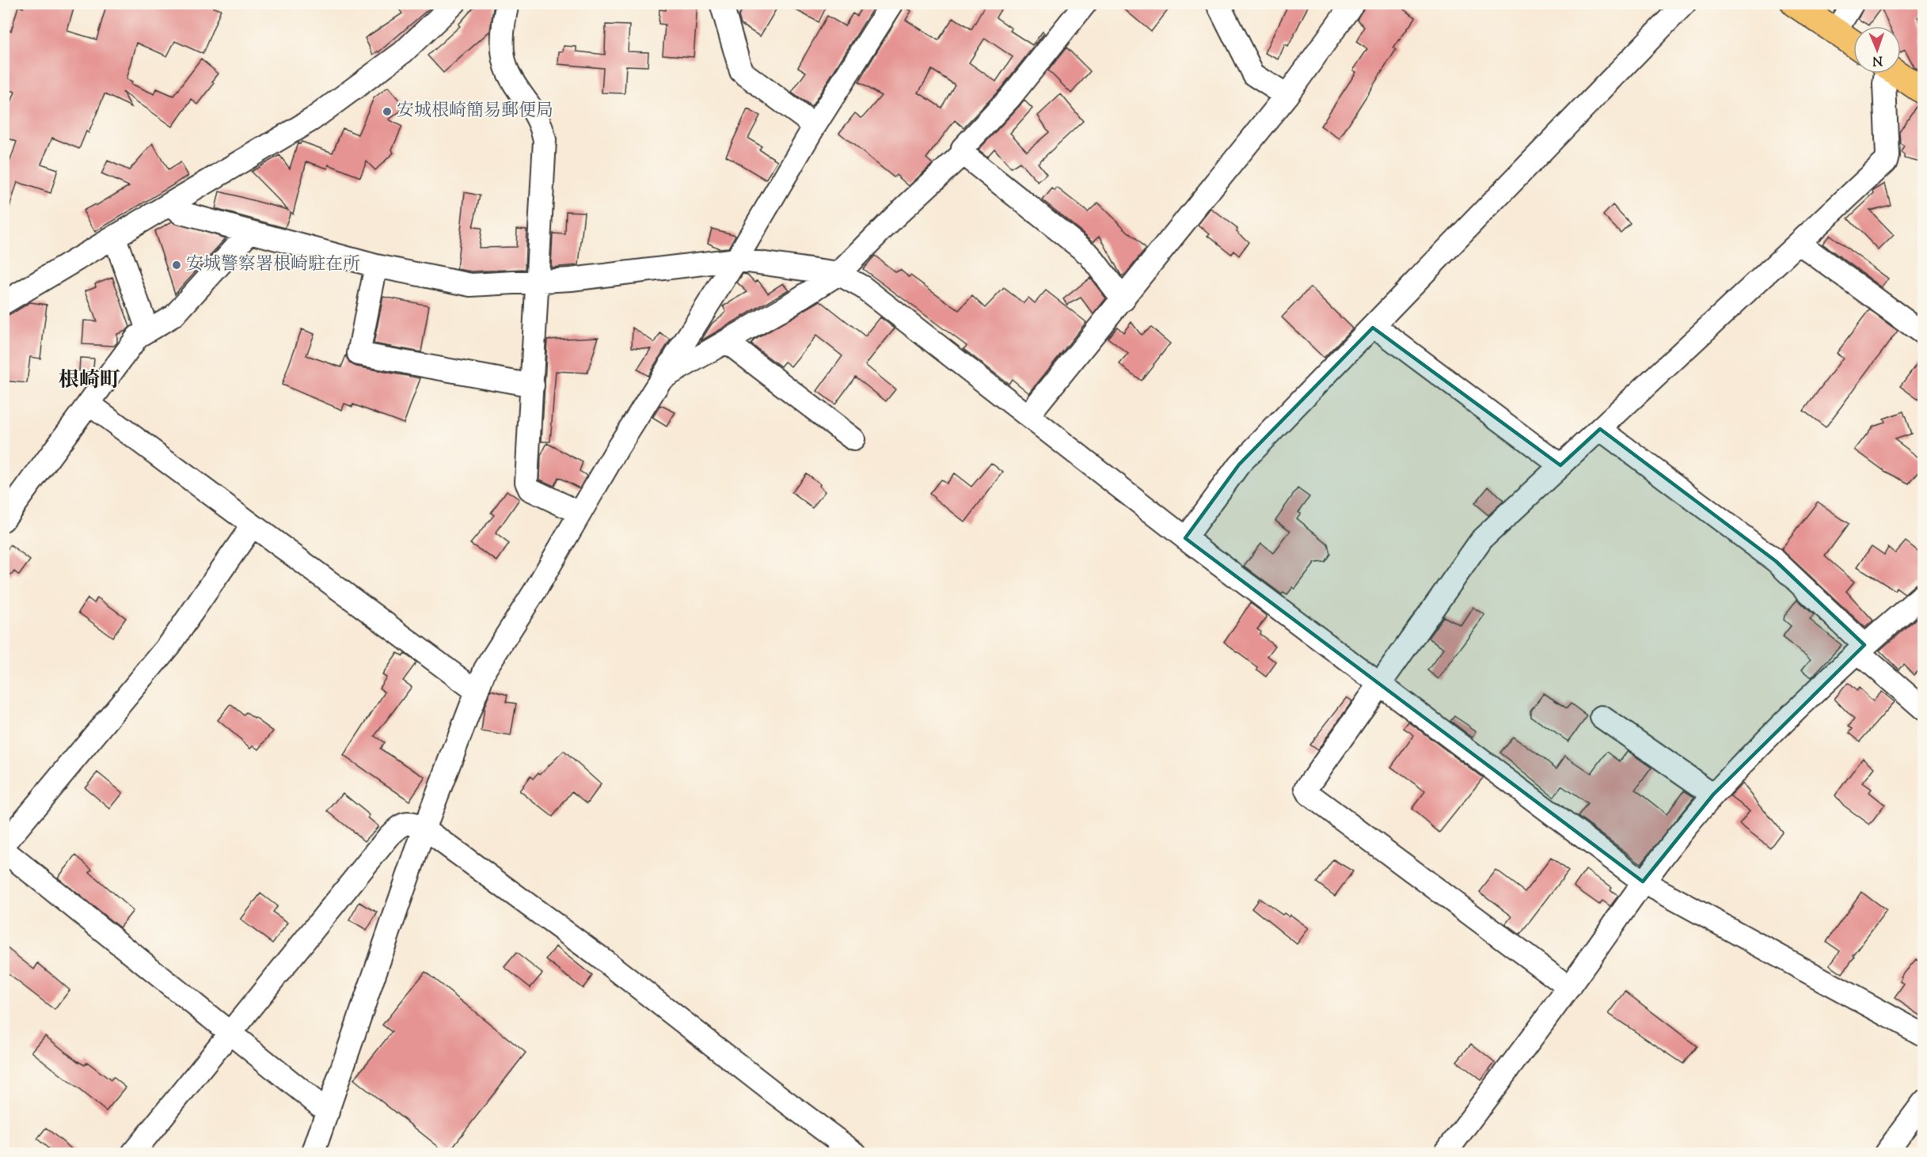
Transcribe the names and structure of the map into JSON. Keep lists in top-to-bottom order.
{
  "districts": ["根崎町"],
  "places": ["安城根崎簡易郵便局", "安城警察署根崎駐在所"],
  "north": "bottom"
}
